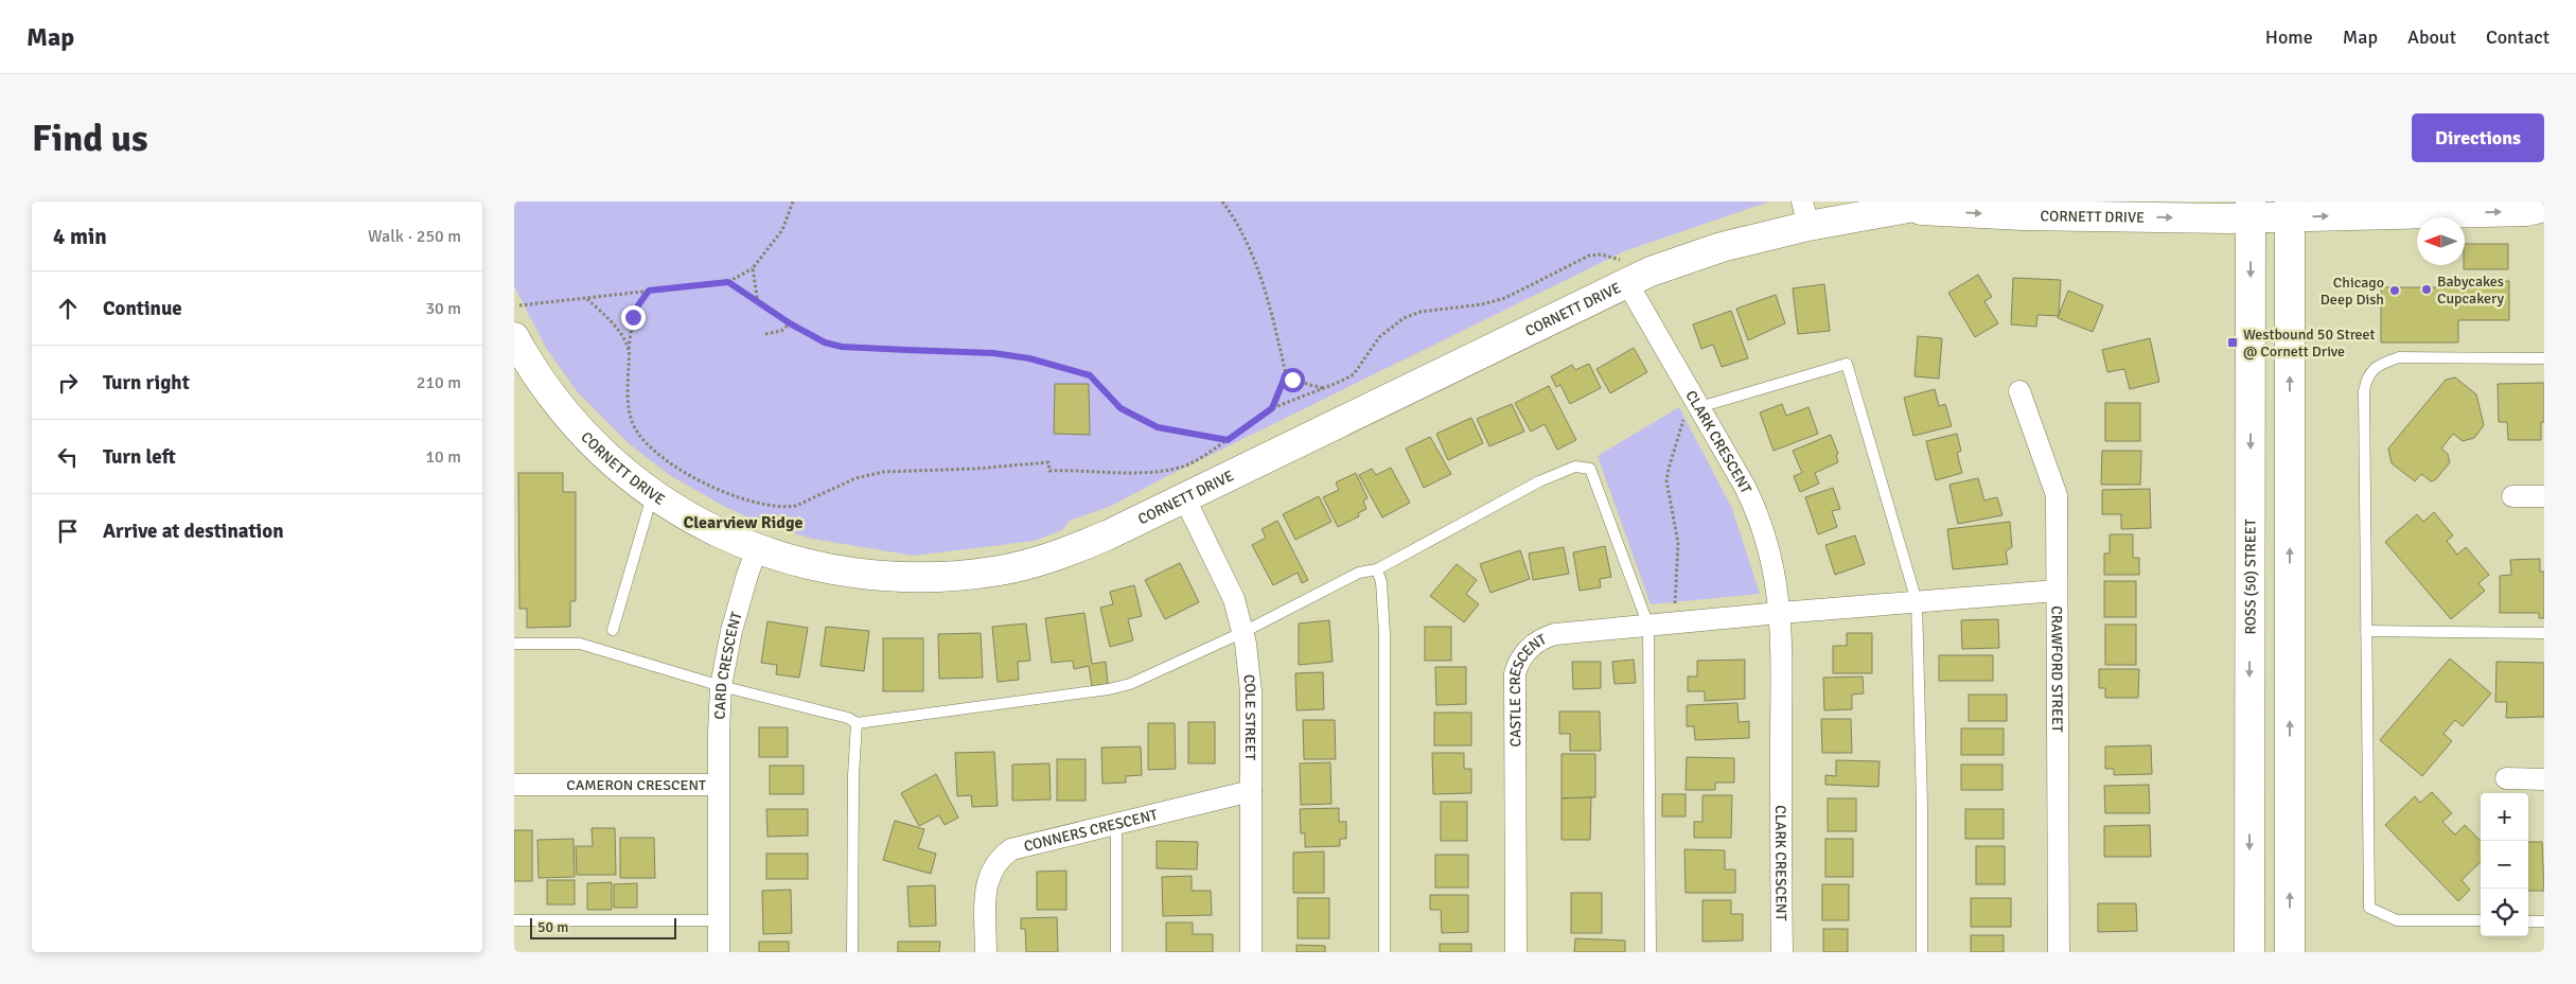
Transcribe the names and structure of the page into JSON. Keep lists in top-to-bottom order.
{
  "streets": {
    "street": [
      "CORNETT DRIVE",
      "CLARK CRESCENT",
      "ROSS (50) STREET",
      "CARD CRESCENT",
      "CRAWFORD STREET",
      "CASTLE CRESCENT",
      "COLE STREET",
      "CAMERON CRESCENT",
      "CONNERS CRESCENT"
    ]
  },
  "crossings": [
    ["CORNETT DRIVE", "CLARK CRESCENT"],
    ["CORNETT DRIVE", "ROSS (50) STREET"],
    ["CORNETT DRIVE", "CARD CRESCENT"],
    ["CORNETT DRIVE", "COLE STREET"],
    ["CLARK CRESCENT", "CASTLE CRESCENT"],
    ["CARD CRESCENT", "CAMERON CRESCENT"],
    ["COLE STREET", "CONNERS CRESCENT"]
  ],
  "districts": ["Clearview Ridge"],
  "places": {
    "other": ["Babycakes Cupcakery", "Chicago Deep Dish"],
    "transit": ["Westbound 50 Street @ Cornett Drive"]
  },
  "scale_bar": "50 m",
  "north": "left",
  "page": {
    "header": "Map",
    "nav": [
      "Home",
      "Map",
      "About",
      "Contact"
    ],
    "buttons": "Directions",
    "title": "Find us",
    "heading": ["4 min", "Walk · 250 m"],
    "list": [
      ["Continue", "30 m"],
      ["Turn right", "210 m"],
      ["Turn left", "10 m"],
      "Arrive at destination"
    ],
    "map_buttons": ["+", "−"],
    "scale": "50 m"
  }
}
